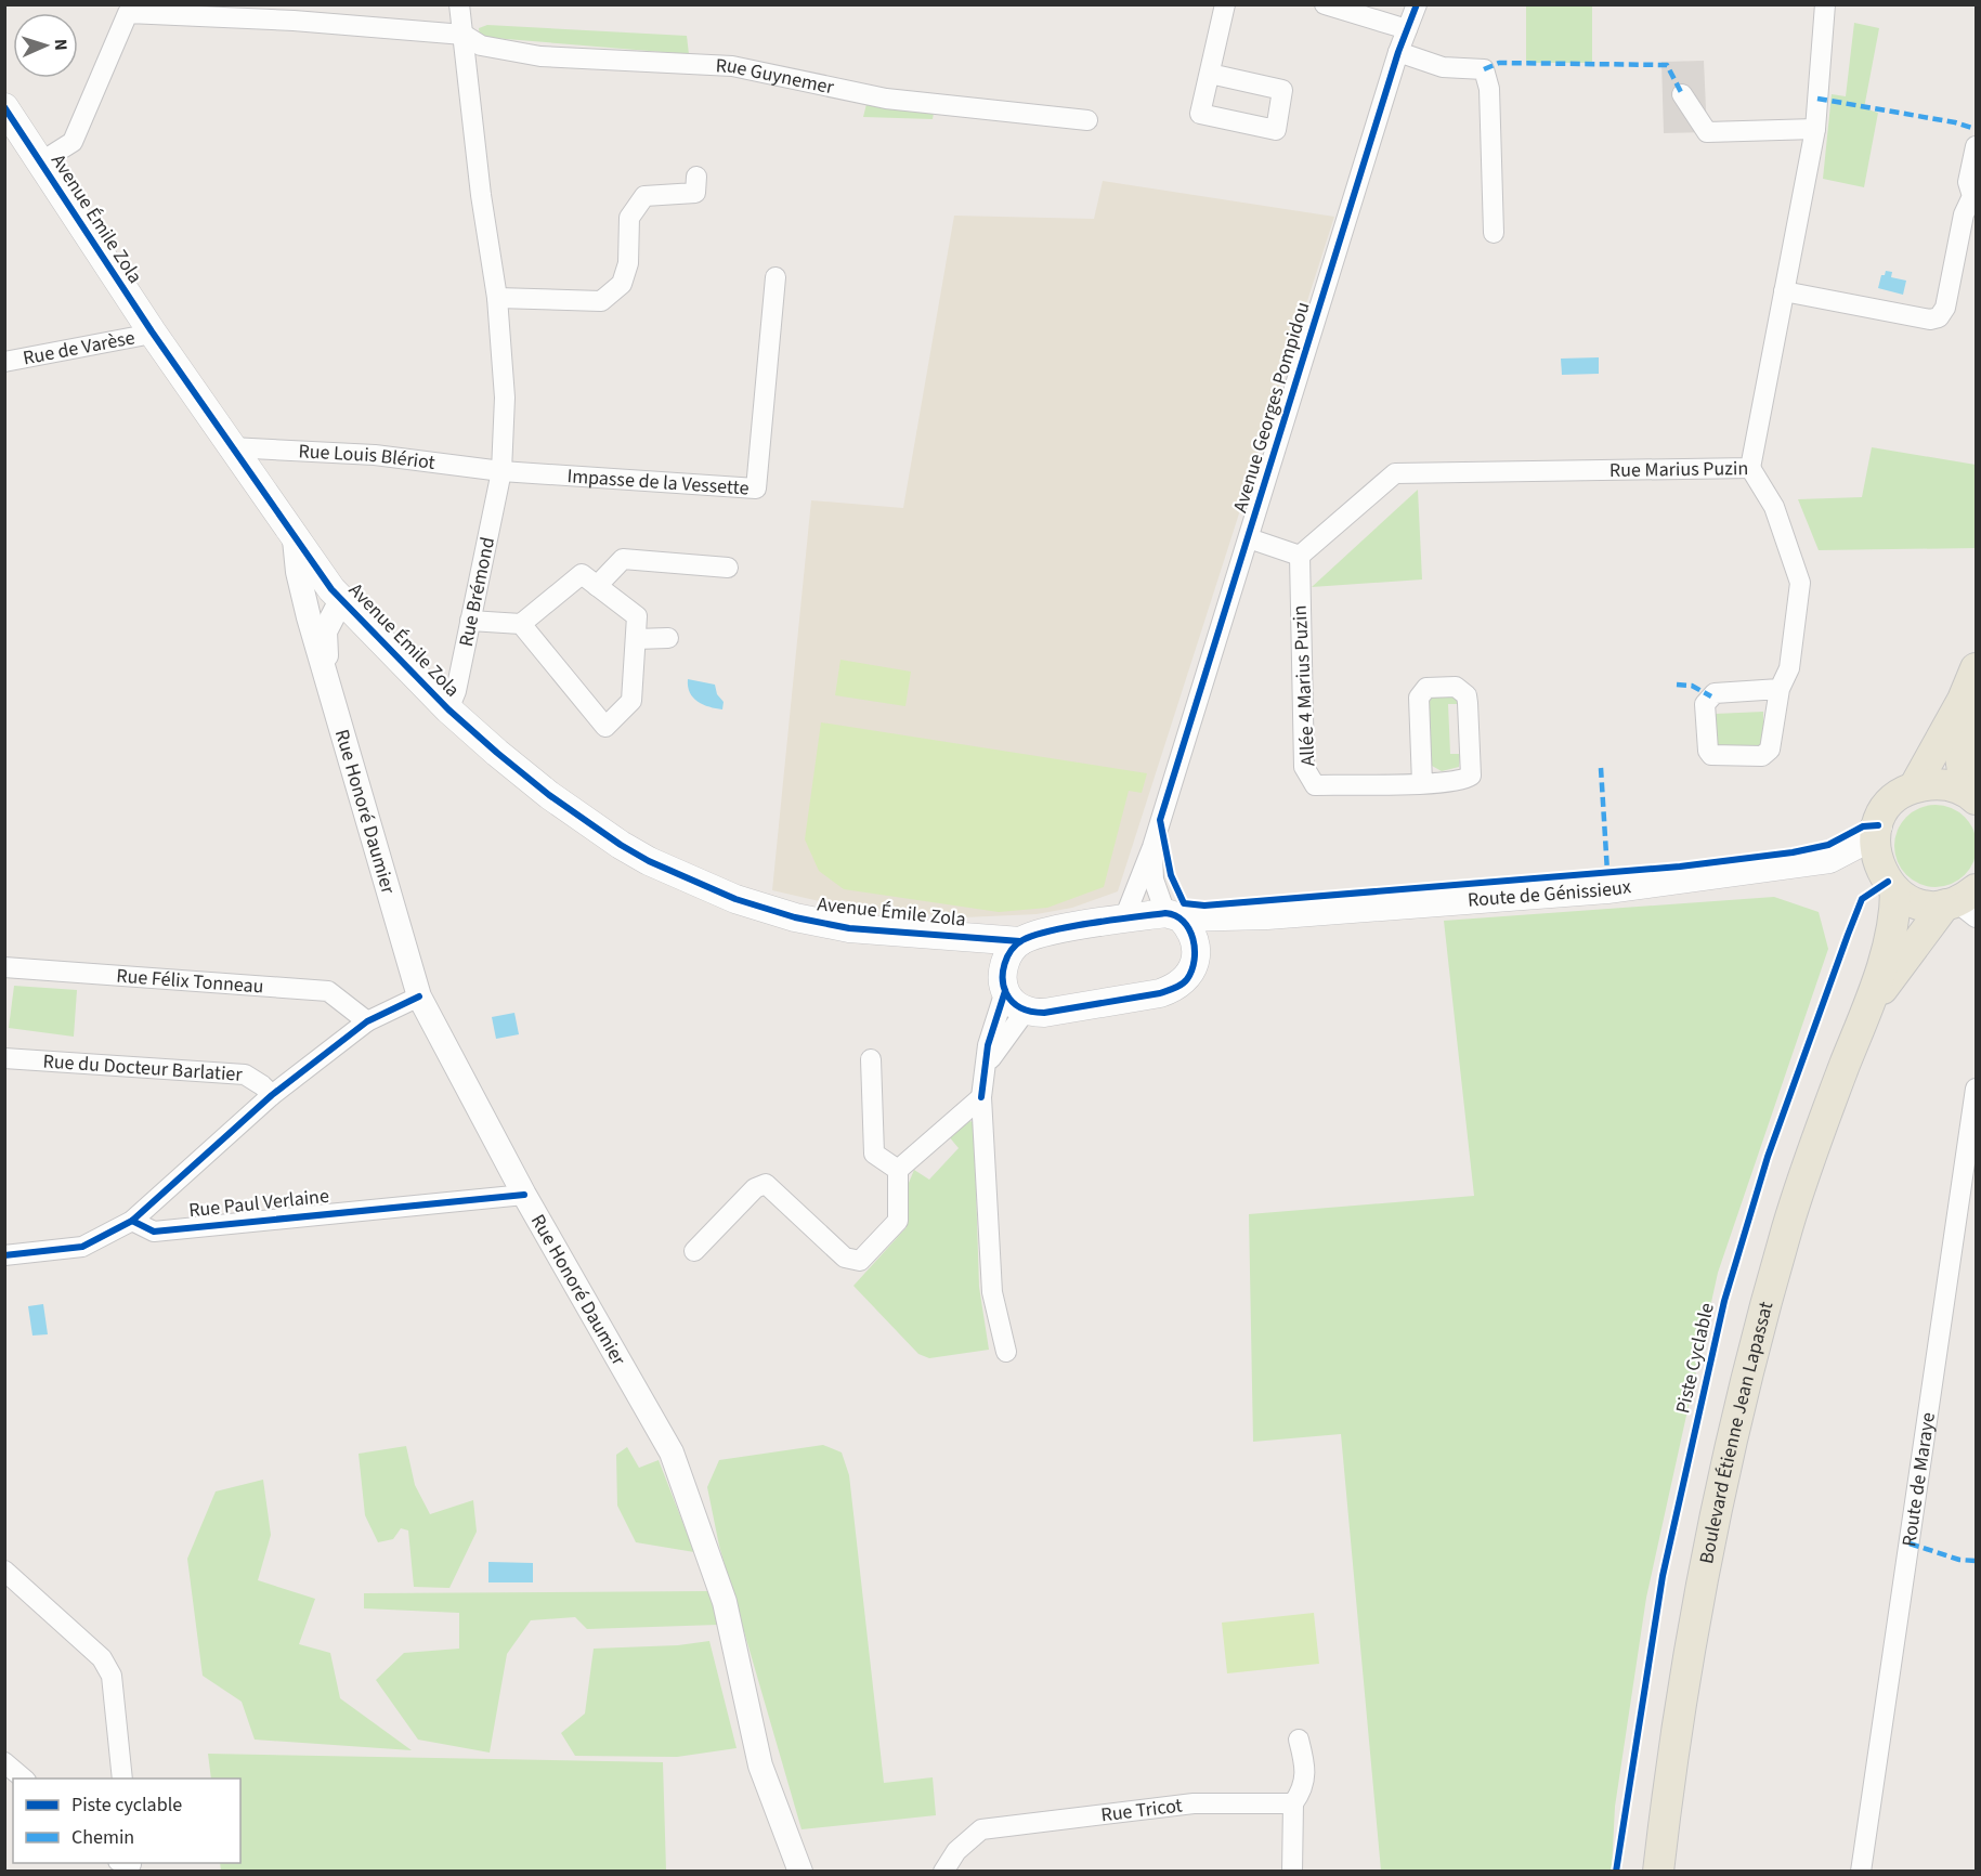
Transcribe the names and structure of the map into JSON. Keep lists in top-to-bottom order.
{
  "streets": {
    "main road": ["Avenue Émile Zola", "Route de Génissieux", "Boulevard Étienne Jean Lapassat"],
    "street": [
      "Rue Guynemer",
      "Rue de Varèse",
      "Avenue Georges Pompidou",
      "Rue Louis Blériot",
      "Rue Marius Puzin",
      "Impasse de la Vessette",
      "Rue Brémond",
      "Allée 4 Marius Puzin",
      "Rue Honoré Daumier",
      "Rue Félix Tonneau",
      "Rue du Docteur Barlatier",
      "Rue Paul Verlaine",
      "Route de Maraye",
      "Rue Tricot"
    ],
    "cycle path": ["Piste Cyclable"]
  },
  "crossings": [
    ["Avenue Émile Zola", "Rue de Varèse"],
    ["Avenue Émile Zola", "Rue Louis Blériot"],
    ["Avenue Émile Zola", "Rue Brémond"],
    ["Avenue Émile Zola", "Rue Honoré Daumier"],
    ["Avenue Émile Zola", "Route de Génissieux"],
    ["Avenue Georges Pompidou", "Route de Génissieux"],
    ["Rue Louis Blériot", "Impasse de la Vessette"],
    ["Rue Louis Blériot", "Rue Brémond"],
    ["Rue Marius Puzin", "Allée 4 Marius Puzin"],
    ["Impasse de la Vessette", "Rue Brémond"],
    ["Rue Honoré Daumier", "Rue du Docteur Barlatier"],
    ["Rue Honoré Daumier", "Rue Paul Verlaine"],
    ["Route de Génissieux", "Boulevard Étienne Jean Lapassat"],
    ["Rue Félix Tonneau", "Rue du Docteur Barlatier"],
    ["Rue du Docteur Barlatier", "Rue Paul Verlaine"]
  ],
  "legend": ["Piste cyclable", "Chemin"],
  "north": "right"
}
